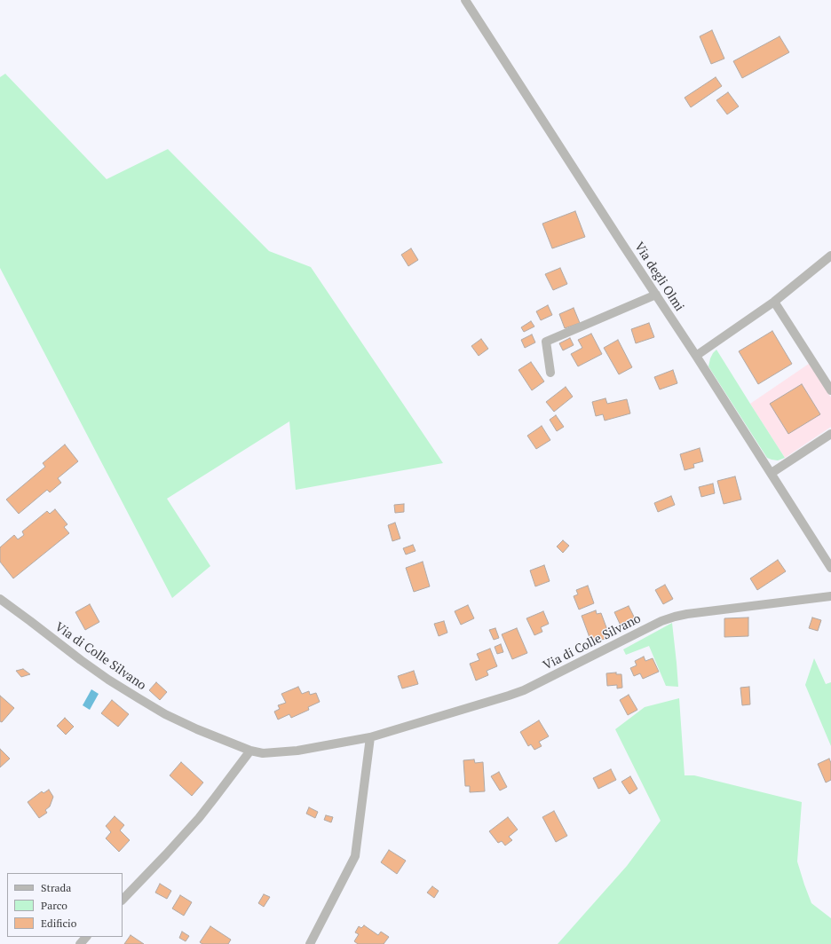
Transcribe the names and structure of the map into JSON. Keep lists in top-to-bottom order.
{
  "streets": {
    "street": ["Via degli Olmi", "Via di Colle Silvano"]
  },
  "legend": ["Strada", "Parco", "Edificio"]
}
